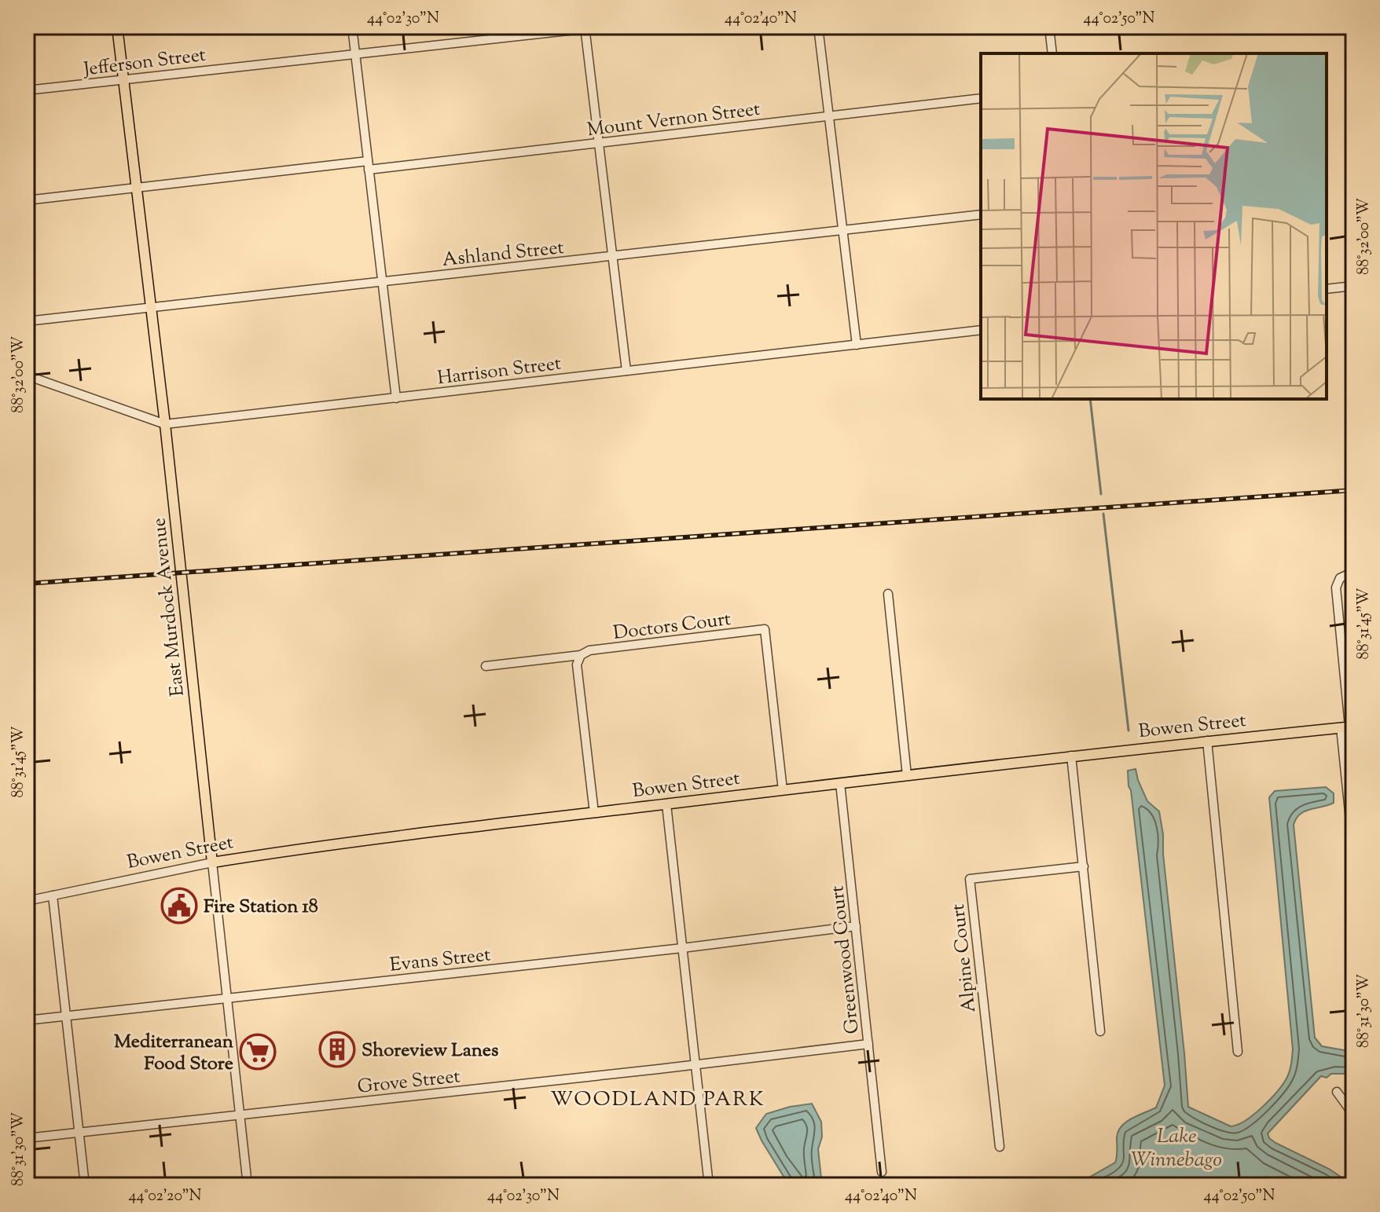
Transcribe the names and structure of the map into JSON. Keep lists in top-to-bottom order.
{
  "streets": {
    "main road": ["East Murdock Avenue", "Bowen Street"],
    "street": [
      "Jefferson Street",
      "Mount Vernon Street",
      "Ashland Street",
      "Harrison Street",
      "Doctors Court",
      "Alpine Court",
      "Evans Street",
      "Greenwood Court",
      "Grove Street"
    ]
  },
  "crossings": [
    ["Jefferson Street", "East Murdock Avenue"],
    ["Mount Vernon Street", "East Murdock Avenue"],
    ["Ashland Street", "East Murdock Avenue"],
    ["Harrison Street", "East Murdock Avenue"],
    ["East Murdock Avenue", "Bowen Street"],
    ["East Murdock Avenue", "Evans Street"],
    ["East Murdock Avenue", "Grove Street"],
    ["Doctors Court", "Bowen Street"],
    ["Bowen Street", "Greenwood Court"],
    ["Evans Street", "Greenwood Court"],
    ["Greenwood Court", "Grove Street"]
  ],
  "districts": ["WOODLAND PARK"],
  "water": ["Lake Winnebago"],
  "places": {
    "public building": ["Fire Station 18"],
    "building": ["Shoreview Lanes"],
    "supermarket": ["Mediterranean Food Store"]
  },
  "coordinates": [
    "44°02'30\"N",
    "44°02'40\"N",
    "44°02'50\"N",
    "88°32'00\"W",
    "88°31'45\"W",
    "88°31'30\"W",
    "44°02'20\"N"
  ]
}
